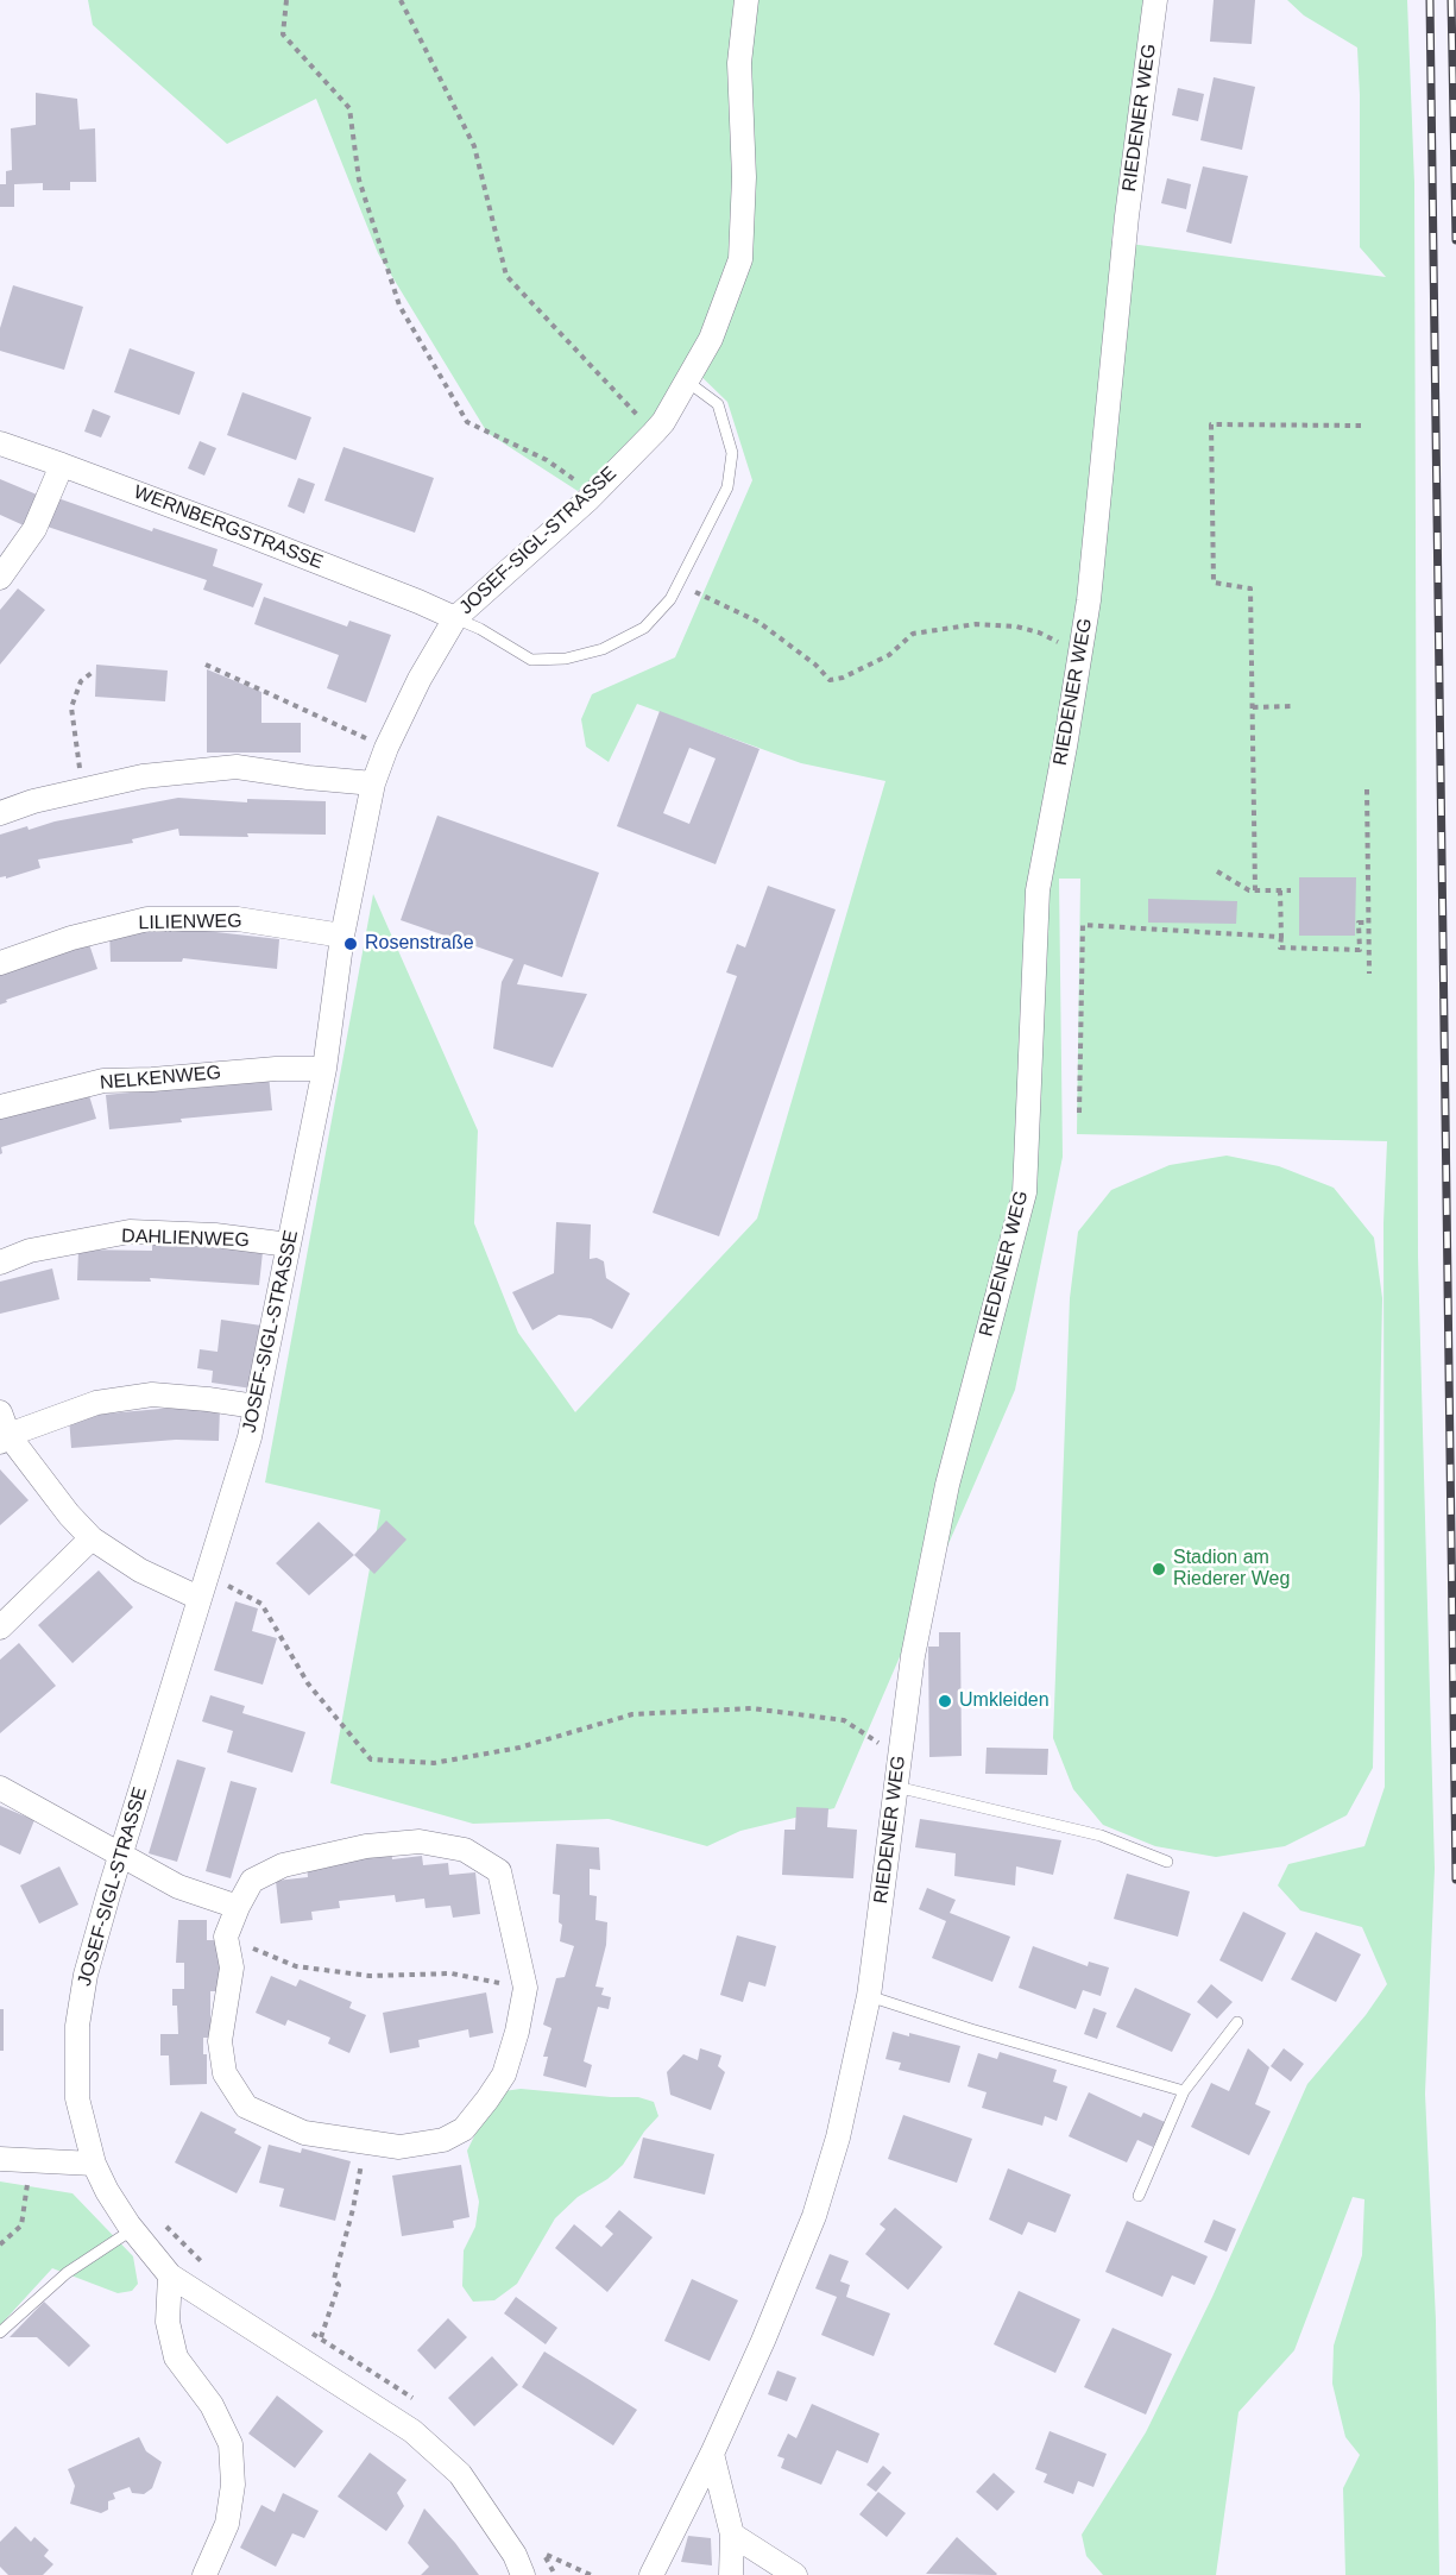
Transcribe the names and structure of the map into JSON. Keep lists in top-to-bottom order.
{
  "streets": {
    "street": [
      "RIEDENER WEG",
      "WERNBERGSTRASSE",
      "JOSEF-SIGL-STRASSE",
      "LILIENWEG",
      "NELKENWEG",
      "DAHLIENWEG"
    ]
  },
  "crossings": [
    ["WERNBERGSTRASSE", "JOSEF-SIGL-STRASSE"],
    ["JOSEF-SIGL-STRASSE", "LILIENWEG"],
    ["JOSEF-SIGL-STRASSE", "NELKENWEG"],
    ["JOSEF-SIGL-STRASSE", "DAHLIENWEG"]
  ],
  "places": ["Rosenstraße", "Stadion am Riederer Weg", "Umkleiden"]
}
